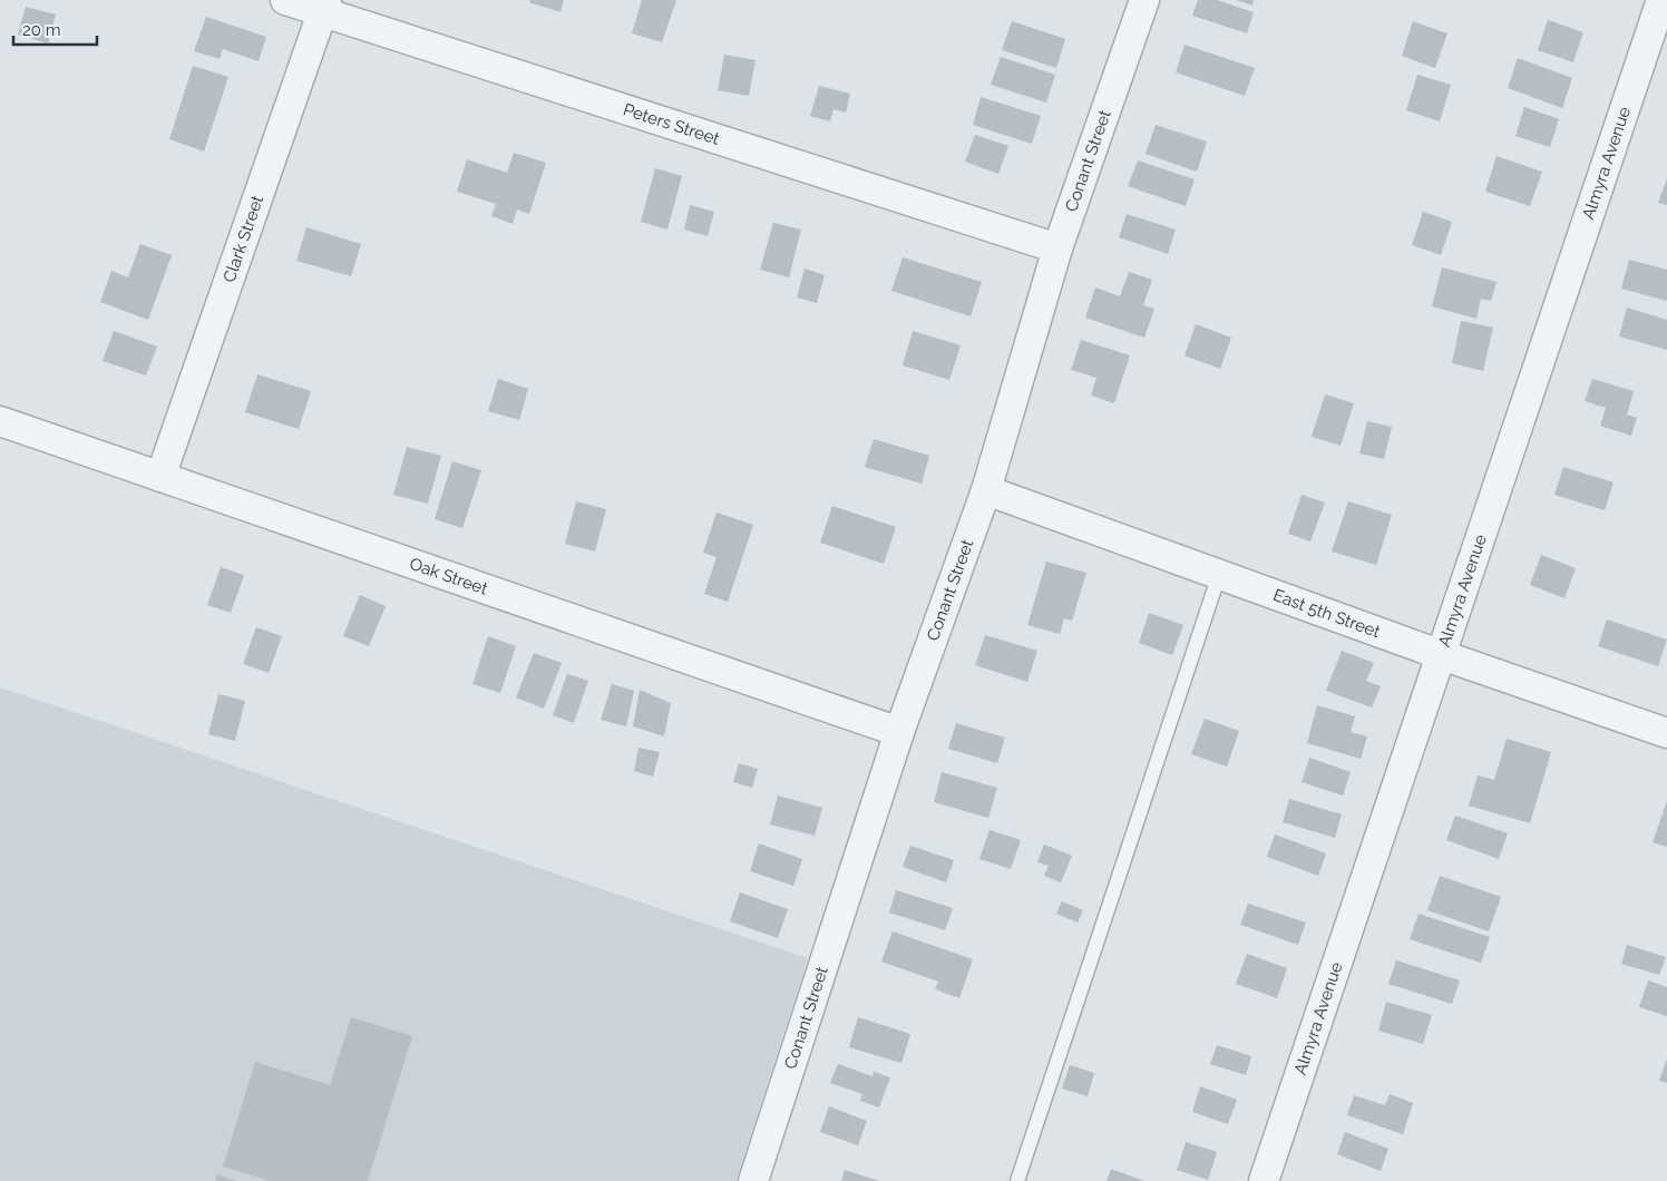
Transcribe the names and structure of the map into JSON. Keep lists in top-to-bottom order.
{
  "streets": {
    "street": [
      "Peters Street",
      "Conant Street",
      "Almyra Avenue",
      "Clark Street",
      "Oak Street",
      "East 5th Street"
    ]
  },
  "crossings": [
    ["Peters Street", "Conant Street"],
    ["Peters Street", "Clark Street"],
    ["Conant Street", "Oak Street"],
    ["Conant Street", "East 5th Street"],
    ["Almyra Avenue", "East 5th Street"],
    ["Clark Street", "Oak Street"]
  ],
  "scale_bar": "20 m"
}
